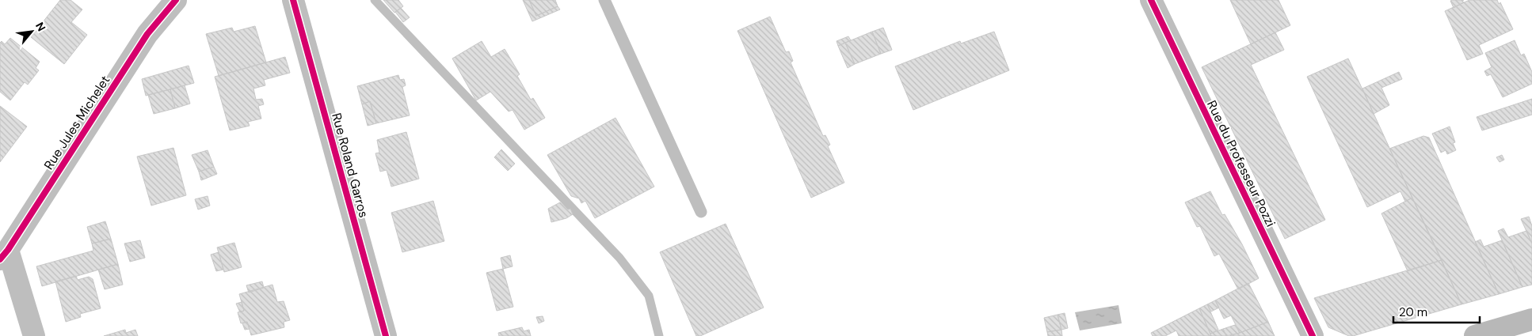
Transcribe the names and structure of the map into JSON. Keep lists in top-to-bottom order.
{
  "streets": {
    "street": ["Rue Jules Michelet", "Rue du Professeur Pozzi", "Rue Roland Garros"]
  },
  "scale_bar": "20 m",
  "north": "top right"
}
